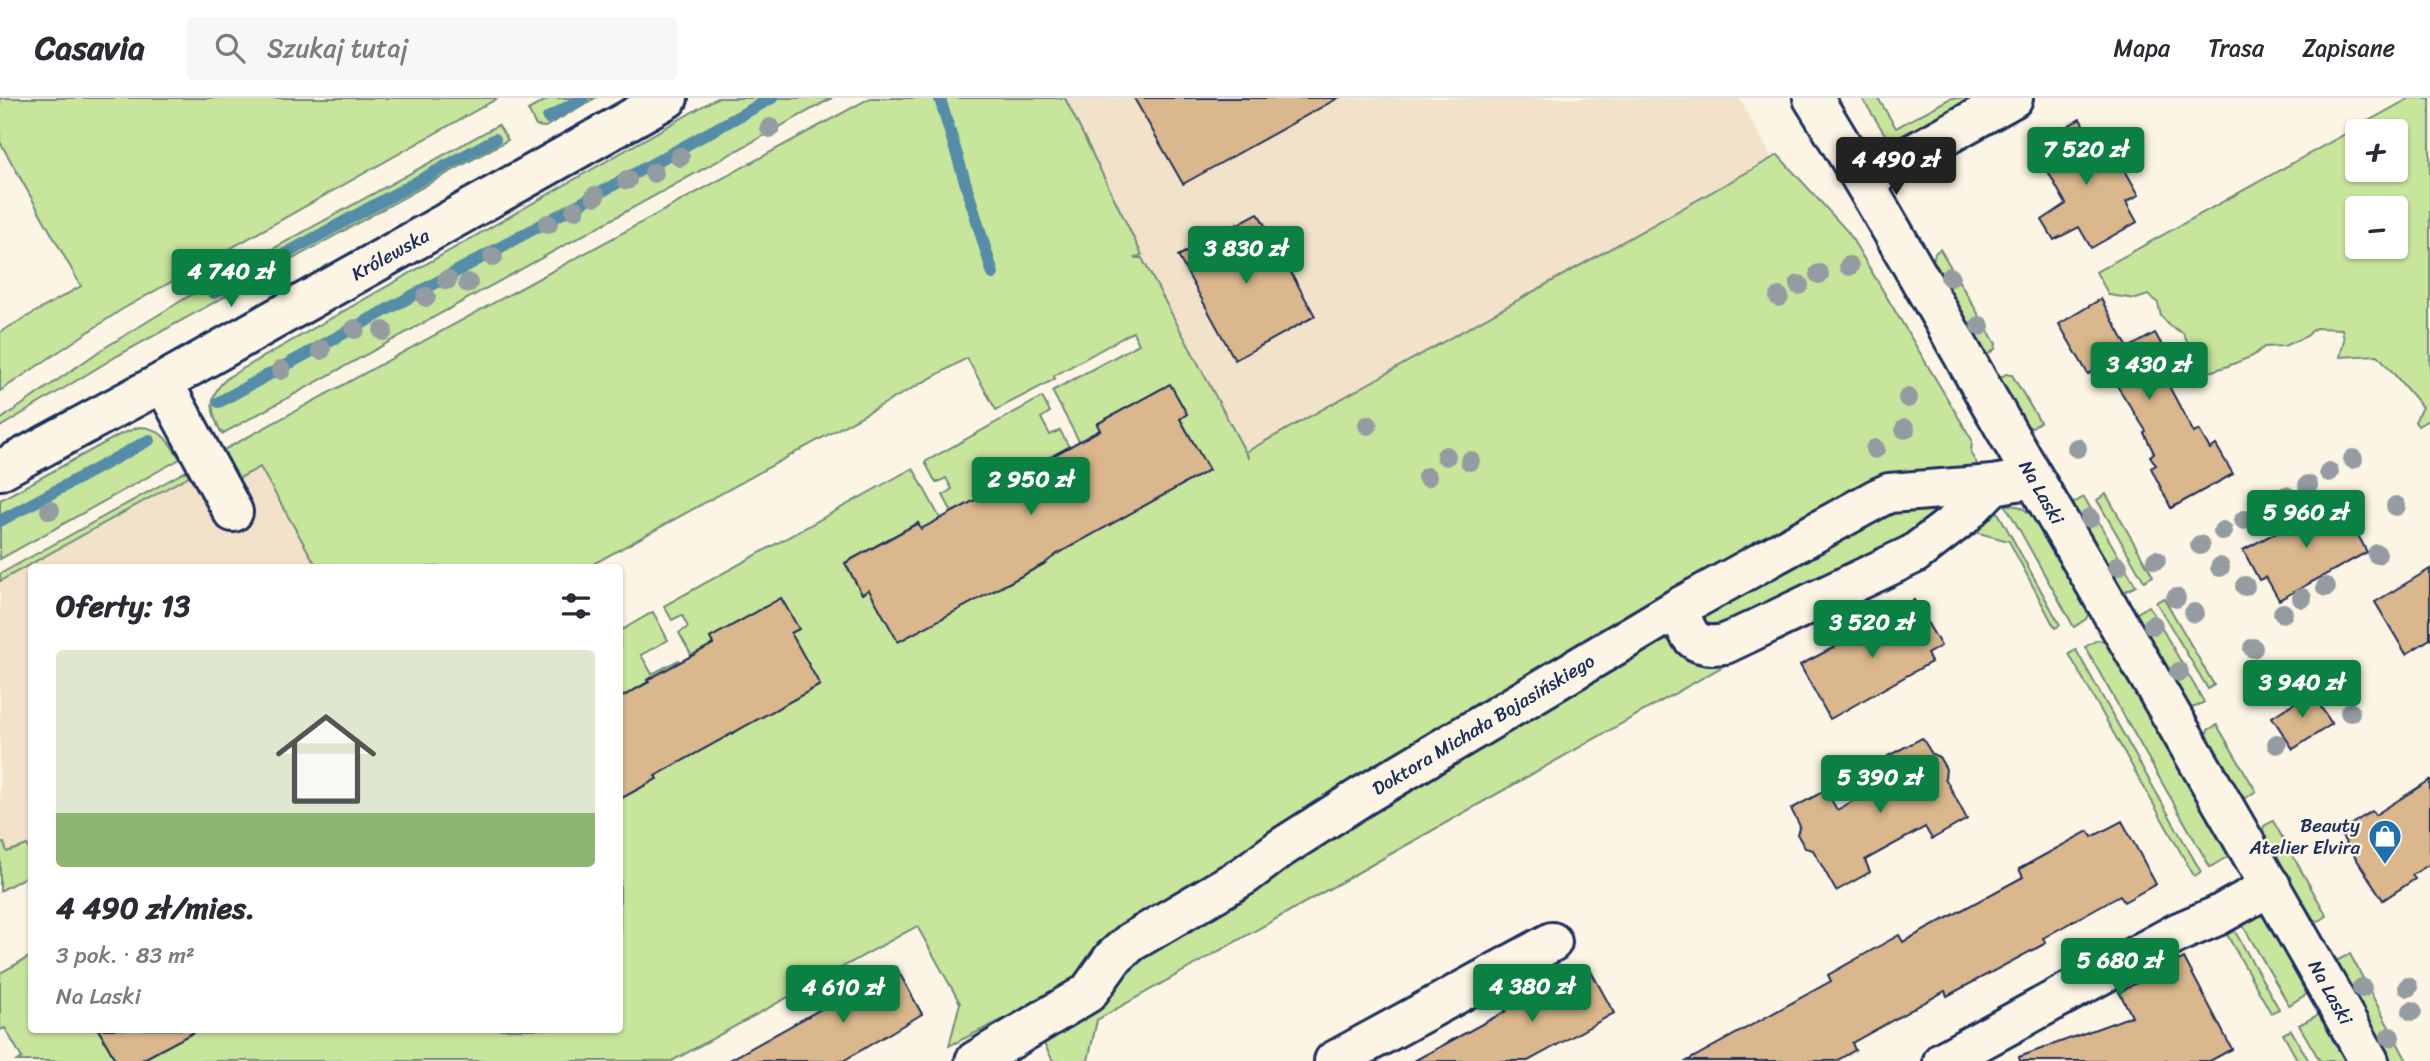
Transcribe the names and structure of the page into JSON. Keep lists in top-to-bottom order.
{
  "streets": {
    "street": ["Królewska", "Na Laski", "Doktora Michała Bojasińskiego"]
  },
  "crossings": [
    ["Na Laski", "Doktora Michała Bojasińskiego"]
  ],
  "places": {
    "shop": ["Beauty Atelier Elvira"]
  },
  "page": {
    "header": "Casavia",
    "search": "Szukaj tutaj",
    "nav": ["Mapa", "Trasa", "Zapisane"],
    "map_buttons": ["+", "−"],
    "price": [
      "7 520 zł",
      "4 490 zł",
      "3 830 zł",
      "4 740 zł",
      "3 430 zł",
      "2 950 zł",
      "5 960 zł",
      "3 520 zł",
      "3 940 zł",
      "5 390 zł",
      "5 680 zł",
      "4 380 zł",
      "4 610 zł"
    ],
    "heading": "Oferty: 13",
    "list": [
      {
        "name": "4 490 zł/mies.",
        "note": "3 pok. · 83 m² · Na Laski"
      }
    ]
  }
}
